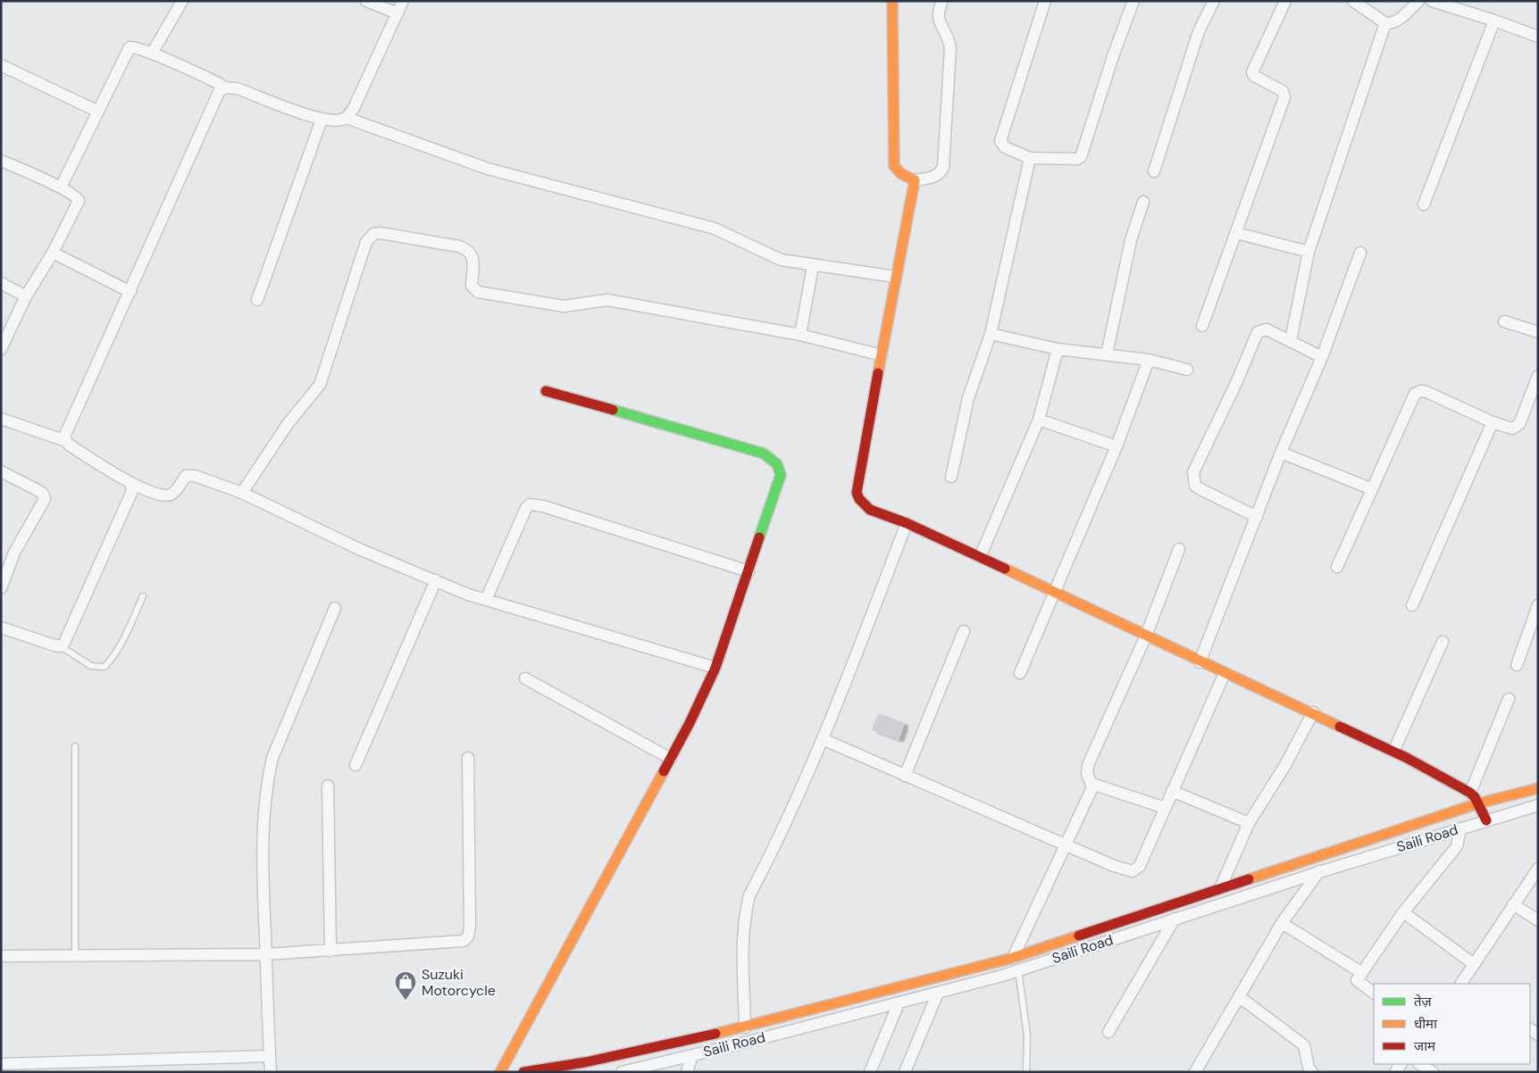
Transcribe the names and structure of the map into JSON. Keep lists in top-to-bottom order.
{
  "streets": {
    "street": ["Saili Road"]
  },
  "places": {
    "shop": ["Suzuki Motorcycle"]
  },
  "legend": ["तेज़", "धीमा", "जाम"]
}
